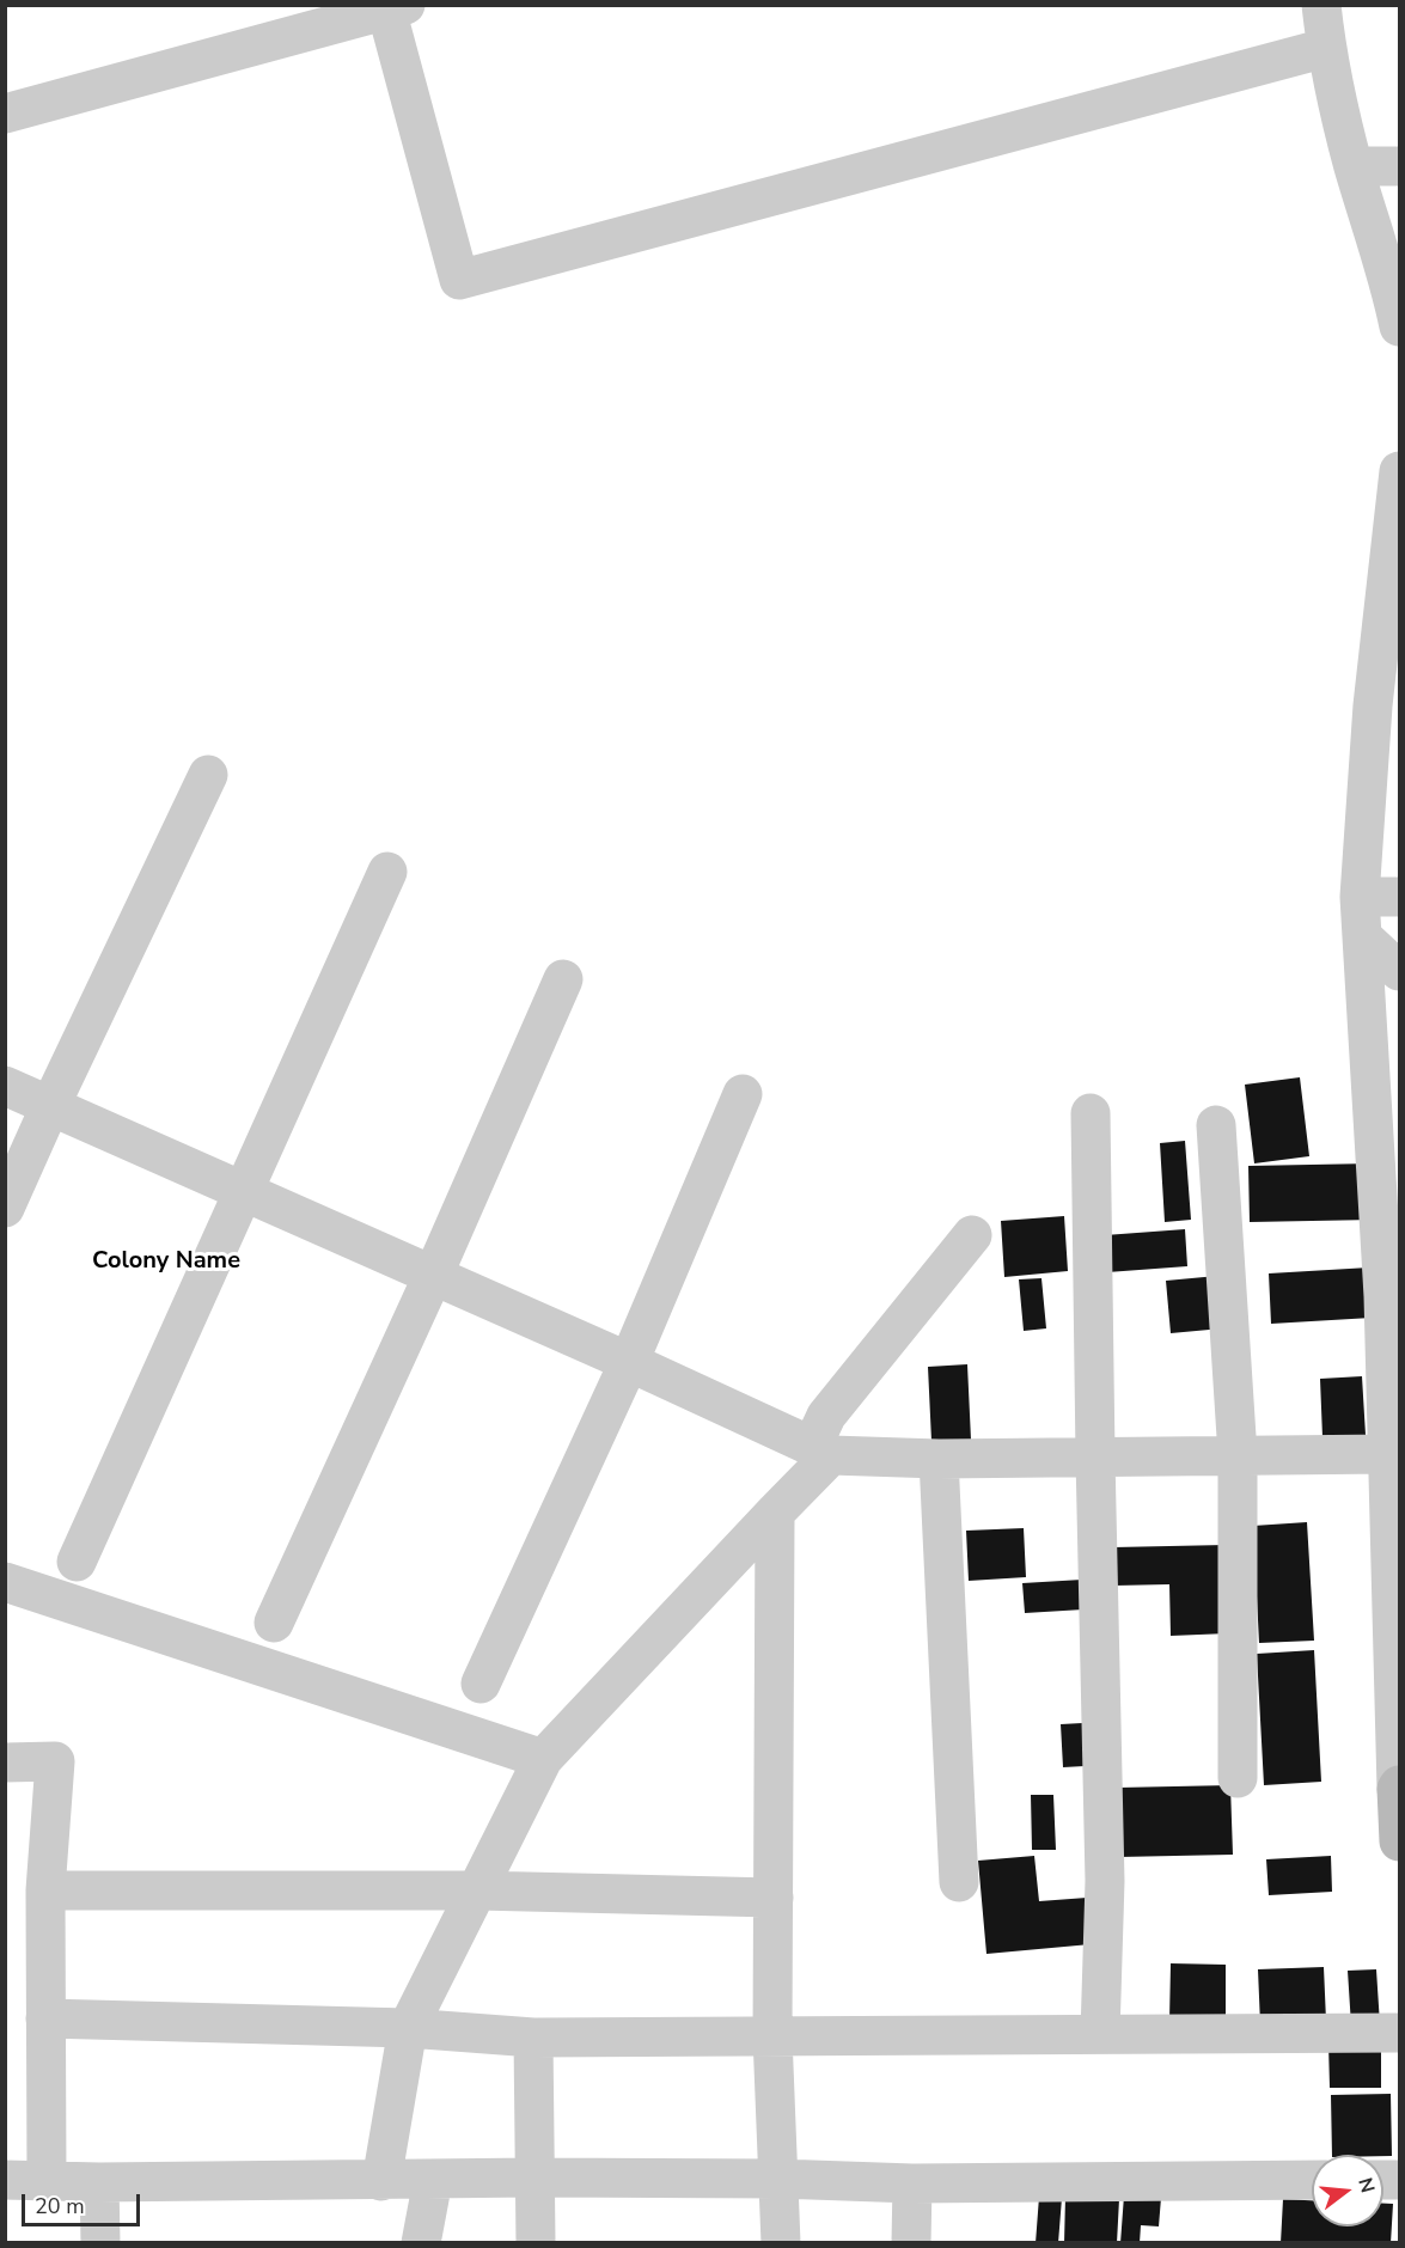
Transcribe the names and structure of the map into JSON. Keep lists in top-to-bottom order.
{
  "districts": ["Colony Name"],
  "scale_bar": "20 m",
  "north": "right"
}
